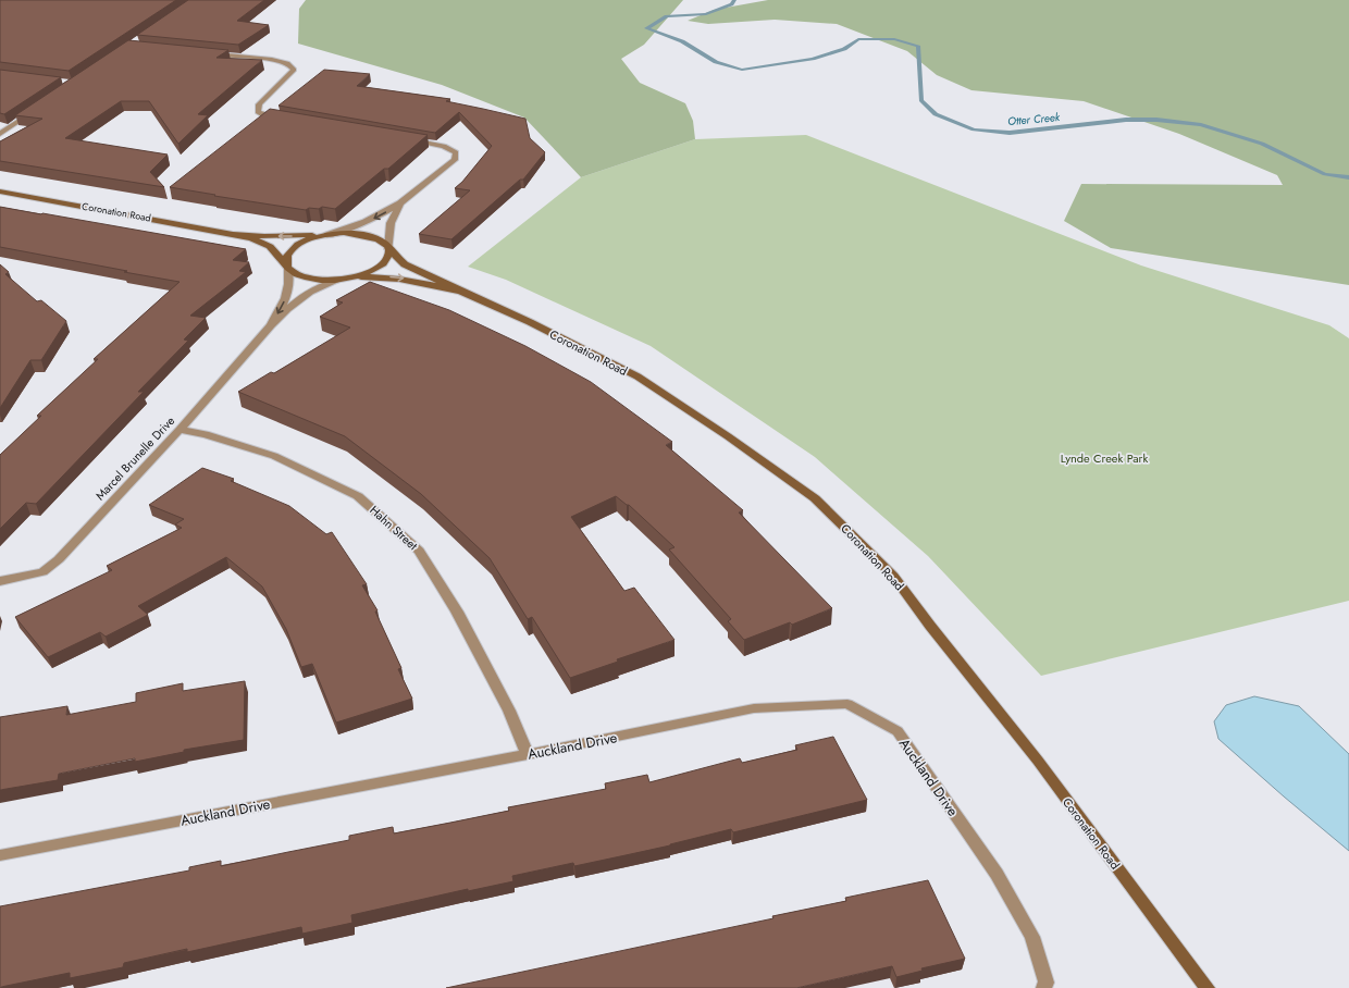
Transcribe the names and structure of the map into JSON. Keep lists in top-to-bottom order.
{
  "streets": {
    "street": [
      "Coronation Road",
      "Marcel Brunelle Drive",
      "Hahn Street",
      "Auckland Drive"
    ]
  },
  "crossings": [
    ["Coronation Road", "Marcel Brunelle Drive"],
    ["Marcel Brunelle Drive", "Hahn Street"],
    ["Hahn Street", "Auckland Drive"]
  ],
  "water": ["Otter Creek"],
  "parks": ["Lynde Creek Park"]
}
